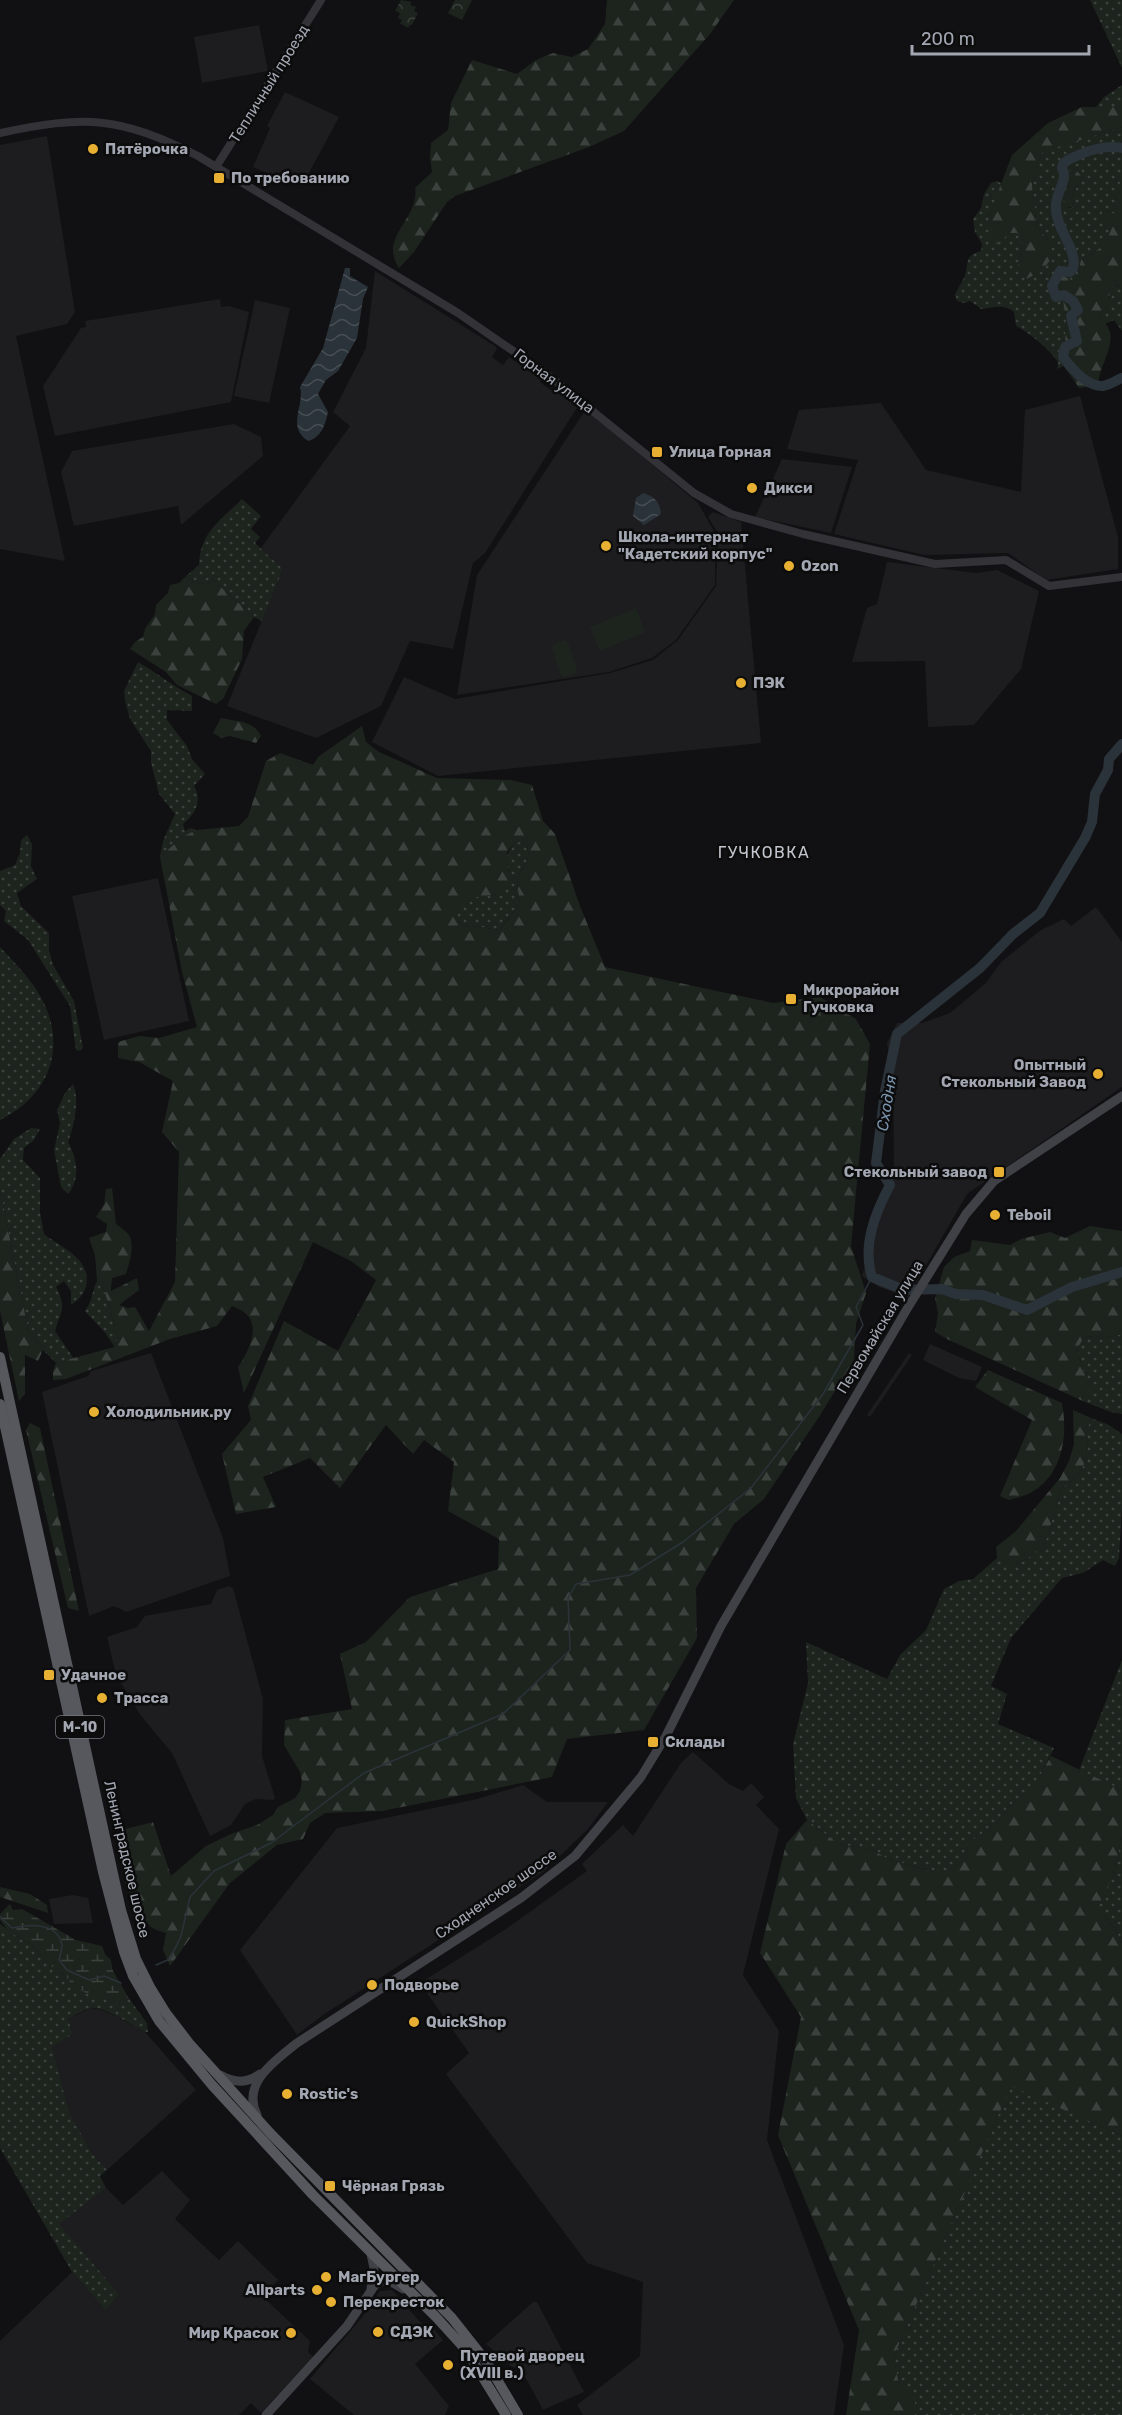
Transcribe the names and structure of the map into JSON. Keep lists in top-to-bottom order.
{
  "streets": {
    "highway": ["М-10", "Ленинградское шоссе"],
    "main road": ["Первомайская улица", "Сходненское шоссе"],
    "street": ["Тепличный проезд", "Горная улица"]
  },
  "crossings": [
    ["Тепличный проезд", "Горная улица"],
    ["Первомайская улица", "Сходненское шоссе"],
    ["Ленинградское шоссе", "Сходненское шоссе"]
  ],
  "districts": ["ГУЧКОВКА"],
  "water": ["Сходня"],
  "places": {
    "other": [
      "Пятёрочка",
      "Дикси",
      "Школа-интернат \"Кадетский корпус\"",
      "Ozon",
      "ПЭК",
      "Опытный Стекольный Завод",
      "Teboil",
      "Холодильник.ру",
      "Трасса",
      "Подворье",
      "QuickShop",
      "Rostic's",
      "МагБургер",
      "Allparts",
      "Перекресток",
      "СДЭК",
      "Мир Красок",
      "Путевой дворец (XVIII в.)"
    ],
    "transit": [
      "По требованию",
      "Улица Горная",
      "Микрорайон Гучковка",
      "Стекольный завод",
      "Удачное",
      "Склады",
      "Чёрная Грязь"
    ]
  },
  "scale_bar": "200 m"
}
